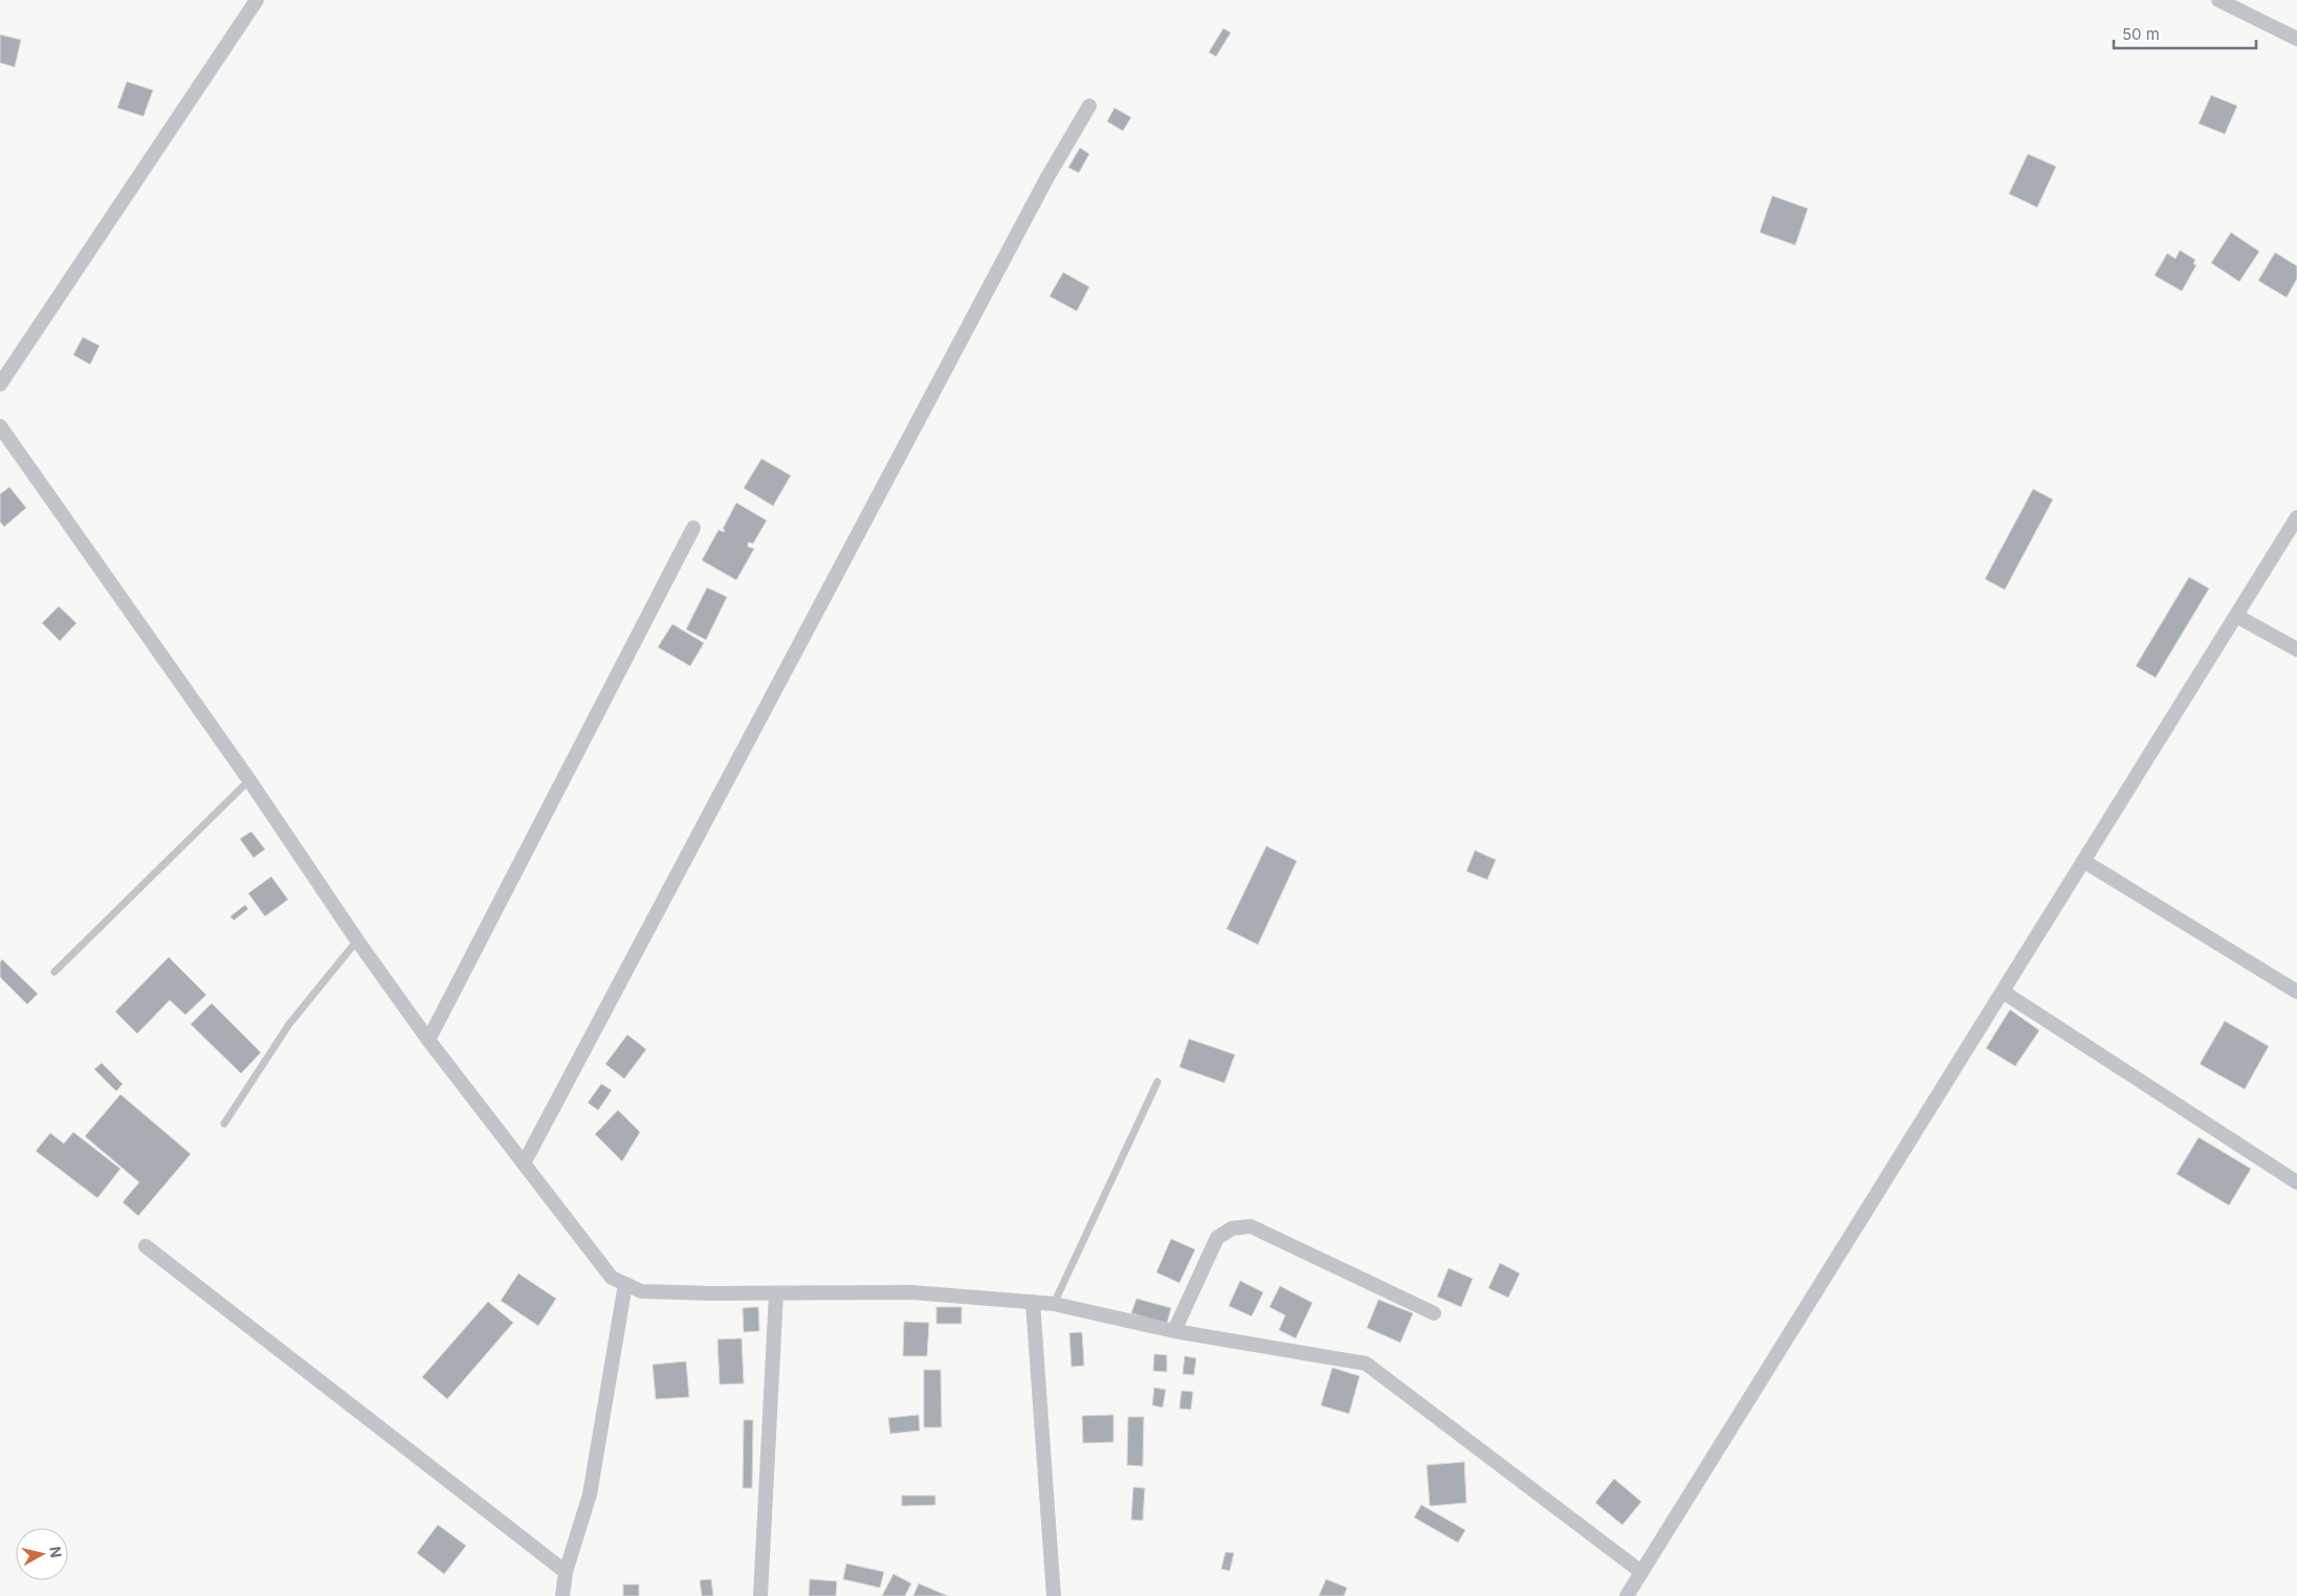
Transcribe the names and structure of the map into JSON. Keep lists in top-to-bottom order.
{
  "scale_bar": "50 m",
  "north": "right"
}
